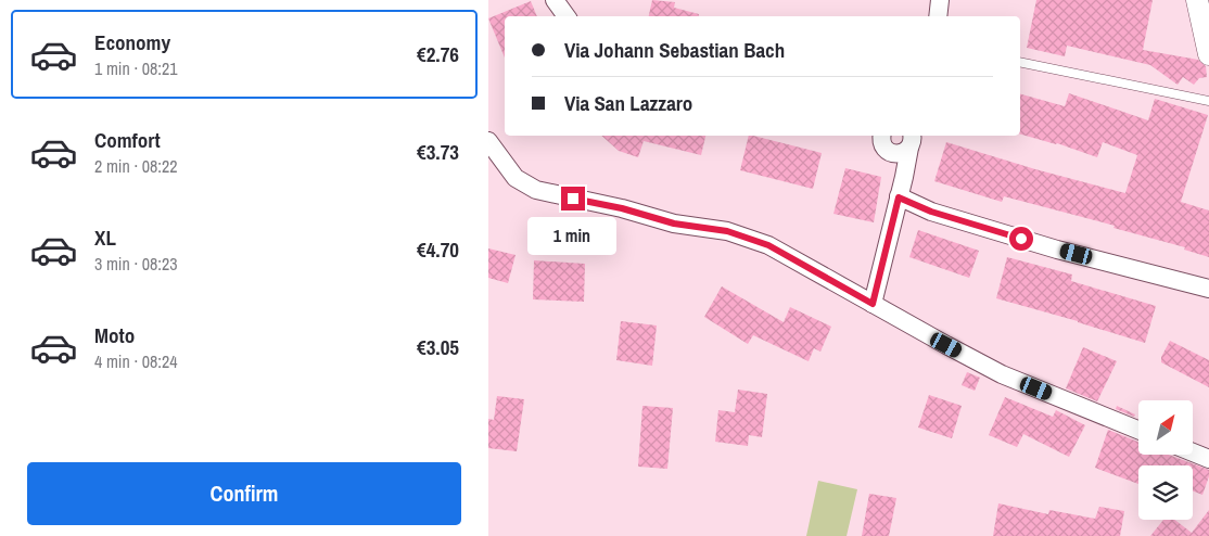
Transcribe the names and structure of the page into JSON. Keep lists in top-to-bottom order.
{
  "north": "top right",
  "page": {
    "list": [
      {
        "name": "Economy",
        "note": "1 min · 08:21",
        "value": "€2.76"
      },
      {
        "name": "Comfort",
        "note": "2 min · 08:22",
        "value": "€3.73"
      },
      {
        "name": "XL",
        "note": "3 min · 08:23",
        "value": "€4.70"
      },
      {
        "name": "Moto",
        "note": "4 min · 08:24",
        "value": "€3.05"
      }
    ],
    "banner": ["Via Johann Sebastian Bach", "Via San Lazzaro"],
    "bubble": "1 min",
    "buttons": "Confirm"
  }
}
